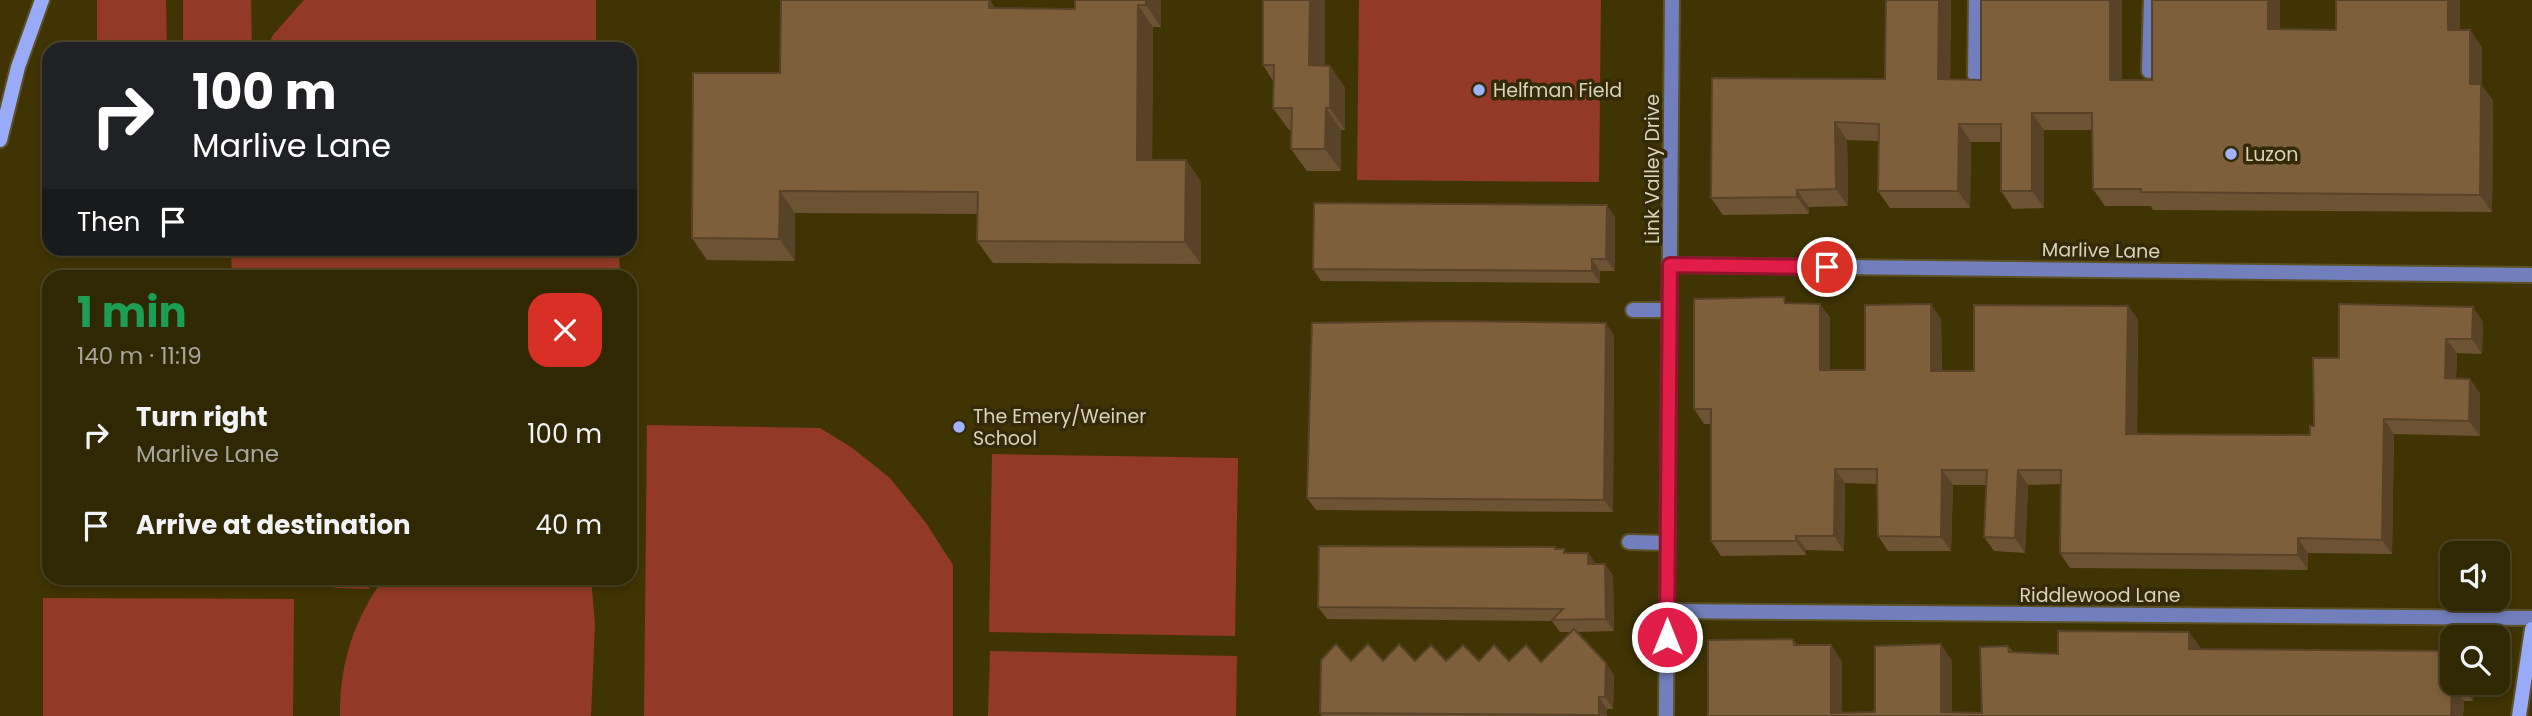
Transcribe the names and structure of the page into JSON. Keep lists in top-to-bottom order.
{
  "streets": {
    "street": ["Link Valley Drive", "Marlive Lane", "Riddlewood Lane"]
  },
  "crossings": [
    ["Link Valley Drive", "Marlive Lane"],
    ["Link Valley Drive", "Riddlewood Lane"]
  ],
  "places": ["Helfman Field", "Luzon", "The Emery/Weiner School"],
  "page": {
    "turn": ["100 m", "Marlive Lane"],
    "then": "Then",
    "heading": ["1 min", "140 m · 11:19"],
    "list": [
      {
        "name": "Turn right",
        "note": "Marlive Lane",
        "value": "100 m"
      },
      {
        "name": "Arrive at destination",
        "value": "40 m"
      }
    ]
  }
}
